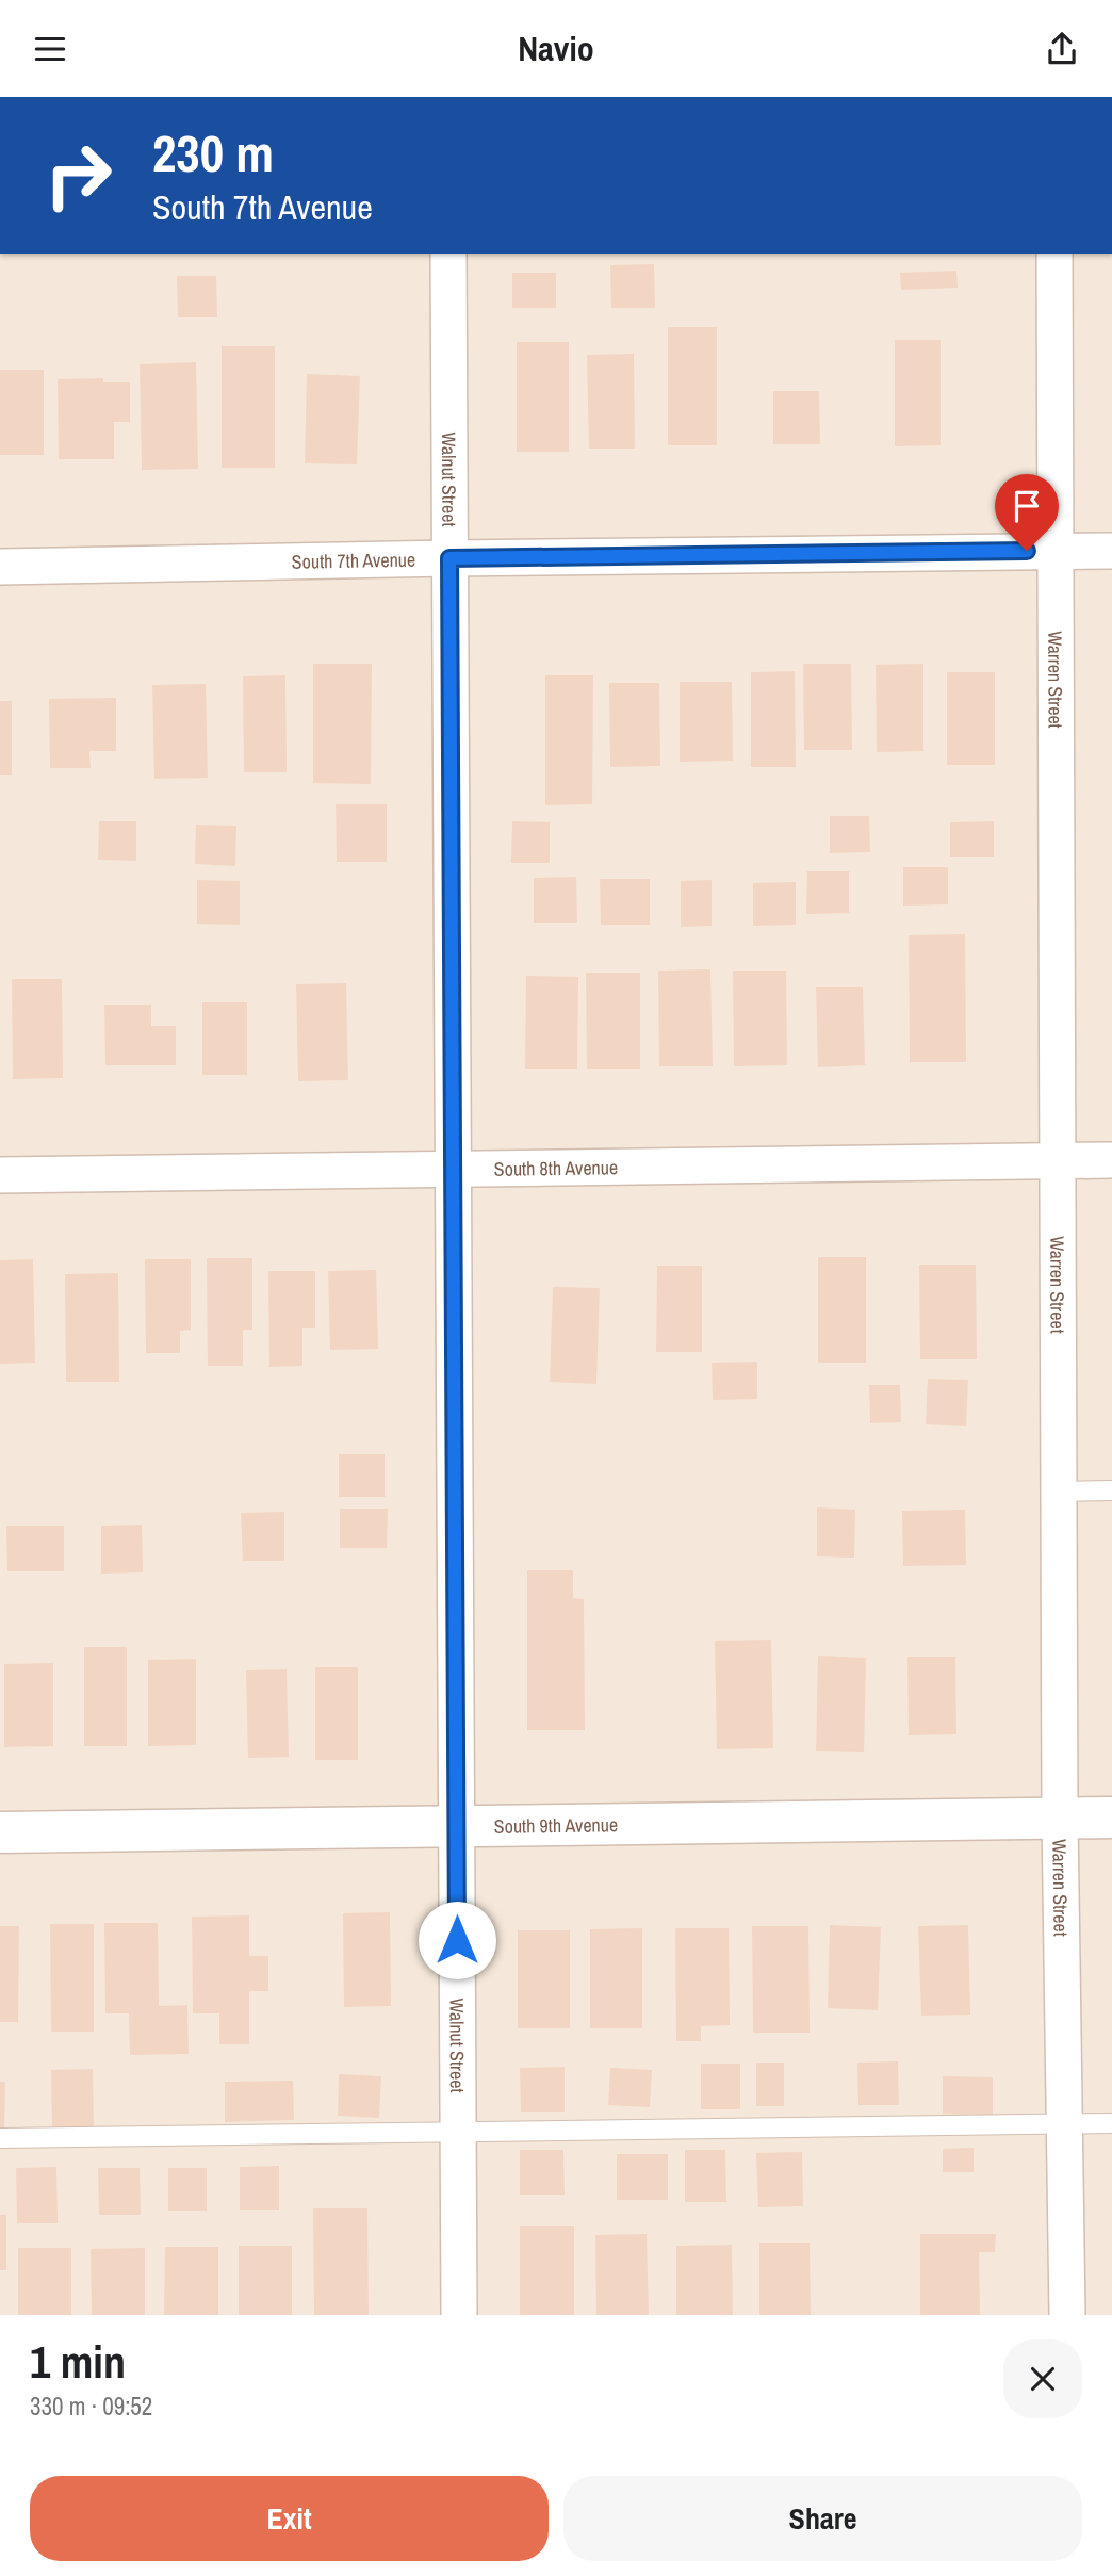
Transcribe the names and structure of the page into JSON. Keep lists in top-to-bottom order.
{
  "streets": {
    "street": [
      "Walnut Street",
      "South 7th Avenue",
      "Warren Street",
      "South 8th Avenue",
      "South 9th Avenue"
    ]
  },
  "crossings": [
    ["Walnut Street", "South 7th Avenue"],
    ["Walnut Street", "South 8th Avenue"],
    ["Walnut Street", "South 9th Avenue"],
    ["South 7th Avenue", "Warren Street"],
    ["Warren Street", "South 8th Avenue"],
    ["Warren Street", "South 9th Avenue"]
  ],
  "page": {
    "header": "Navio",
    "turn": ["230 m", "South 7th Avenue"],
    "heading": ["1 min", "330 m · 09:52"],
    "buttons": ["Exit", "Share"]
  }
}
